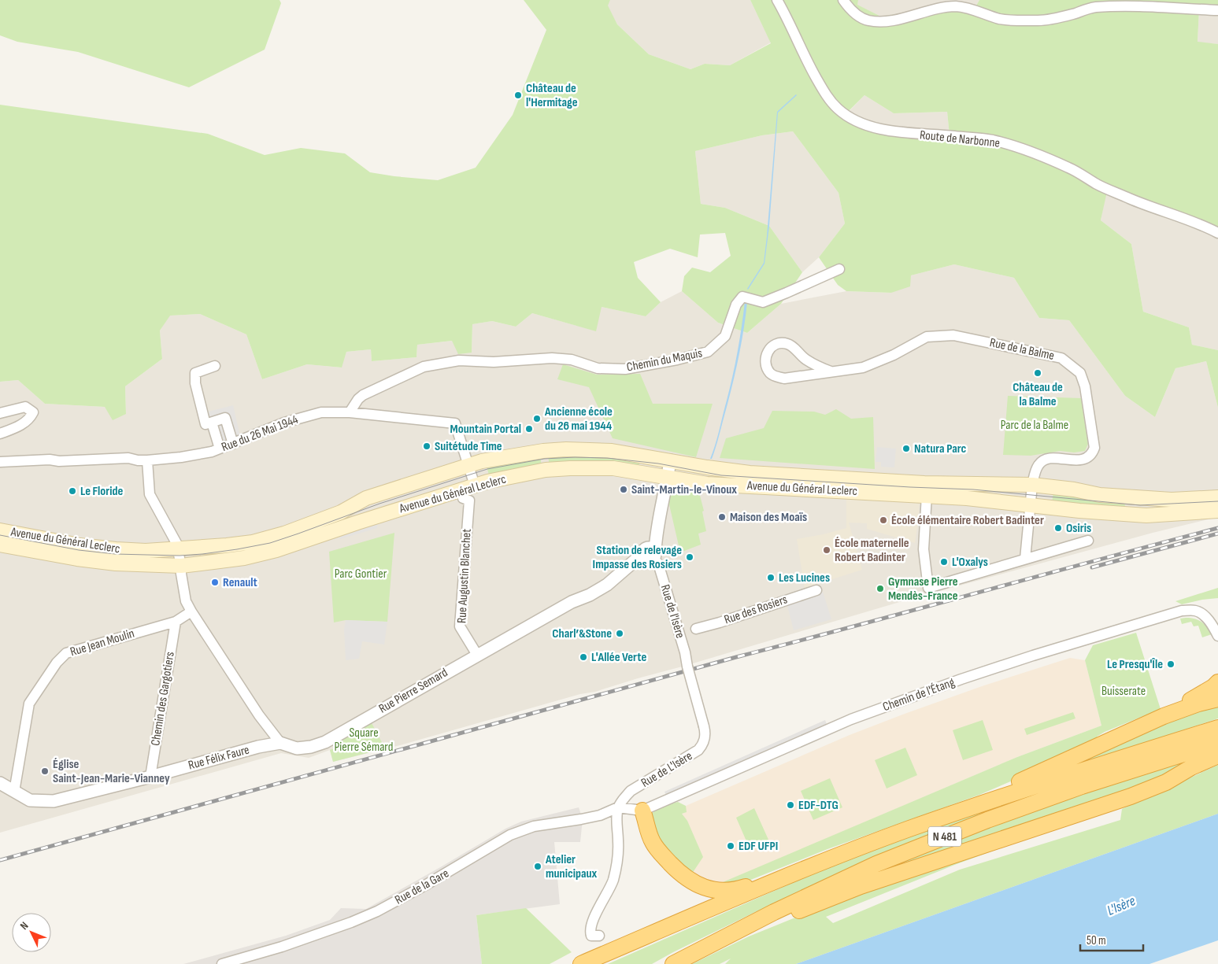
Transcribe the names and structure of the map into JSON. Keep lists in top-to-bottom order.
{
  "streets": {
    "highway": ["N 481"],
    "main road": ["Avenue du Général Leclerc"],
    "street": [
      "Route de Narbonne",
      "Rue de la Balme",
      "Chemin du Maquis",
      "Rue du 26 Mai 1944",
      "Rue Augustin Blanchet",
      "Rue des Rosiers",
      "Rue de l'Isère",
      "Rue Jean Moulin",
      "Rue Pierre Semard",
      "Chemin de l'Étang",
      "Chemin des Gargotiers",
      "Rue Félix Faure",
      "Rue de L'Isère",
      "Rue de la Gare"
    ]
  },
  "crossings": [
    ["Rue de la Balme", "Avenue du Général Leclerc"],
    ["Chemin du Maquis", "Rue du 26 Mai 1944"],
    ["Rue du 26 Mai 1944", "Avenue du Général Leclerc"],
    ["Rue Augustin Blanchet", "Rue Pierre Semard"],
    ["Rue de l'Isère", "Rue Pierre Semard"],
    ["Rue de l'Isère", "Rue de L'Isère"],
    ["Rue Jean Moulin", "Chemin des Gargotiers"],
    ["Rue Jean Moulin", "Rue Félix Faure"],
    ["Rue Pierre Semard", "Rue Félix Faure"],
    ["Chemin des Gargotiers", "Rue Félix Faure"],
    ["Rue de L'Isère", "Rue de la Gare"]
  ],
  "water": ["L'Isère"],
  "parks": [
    "Parc de la Balme",
    "Parc Gontier",
    "Buisserate",
    "Square Pierre Sémard"
  ],
  "places": [
    "Château de l'Hermitage",
    "Château de la Balme",
    "Ancienne école du 26 mai 1944",
    "Mountain Portal",
    "Suitétude Time",
    "Natura Parc",
    "Saint-Martin-le-Vinoux",
    "Le Floride",
    "Maison des Moaïs",
    "École élémentaire Robert Badinter",
    "Osiris",
    "École maternelle Robert Badinter",
    "Station de relevage Impasse des Rosiers",
    "L'Oxalys",
    "Les Lucines",
    "Renault",
    "Gymnase Pierre Mendès-France",
    "Charl’&Stone",
    "L'Allée Verte",
    "Le Presqu'Île",
    "Église Saint-Jean-Marie-Vianney",
    "EDF-DTG",
    "EDF UFPI",
    "Atelier municipaux"
  ],
  "scale_bar": "50 m",
  "north": "top left"
}
